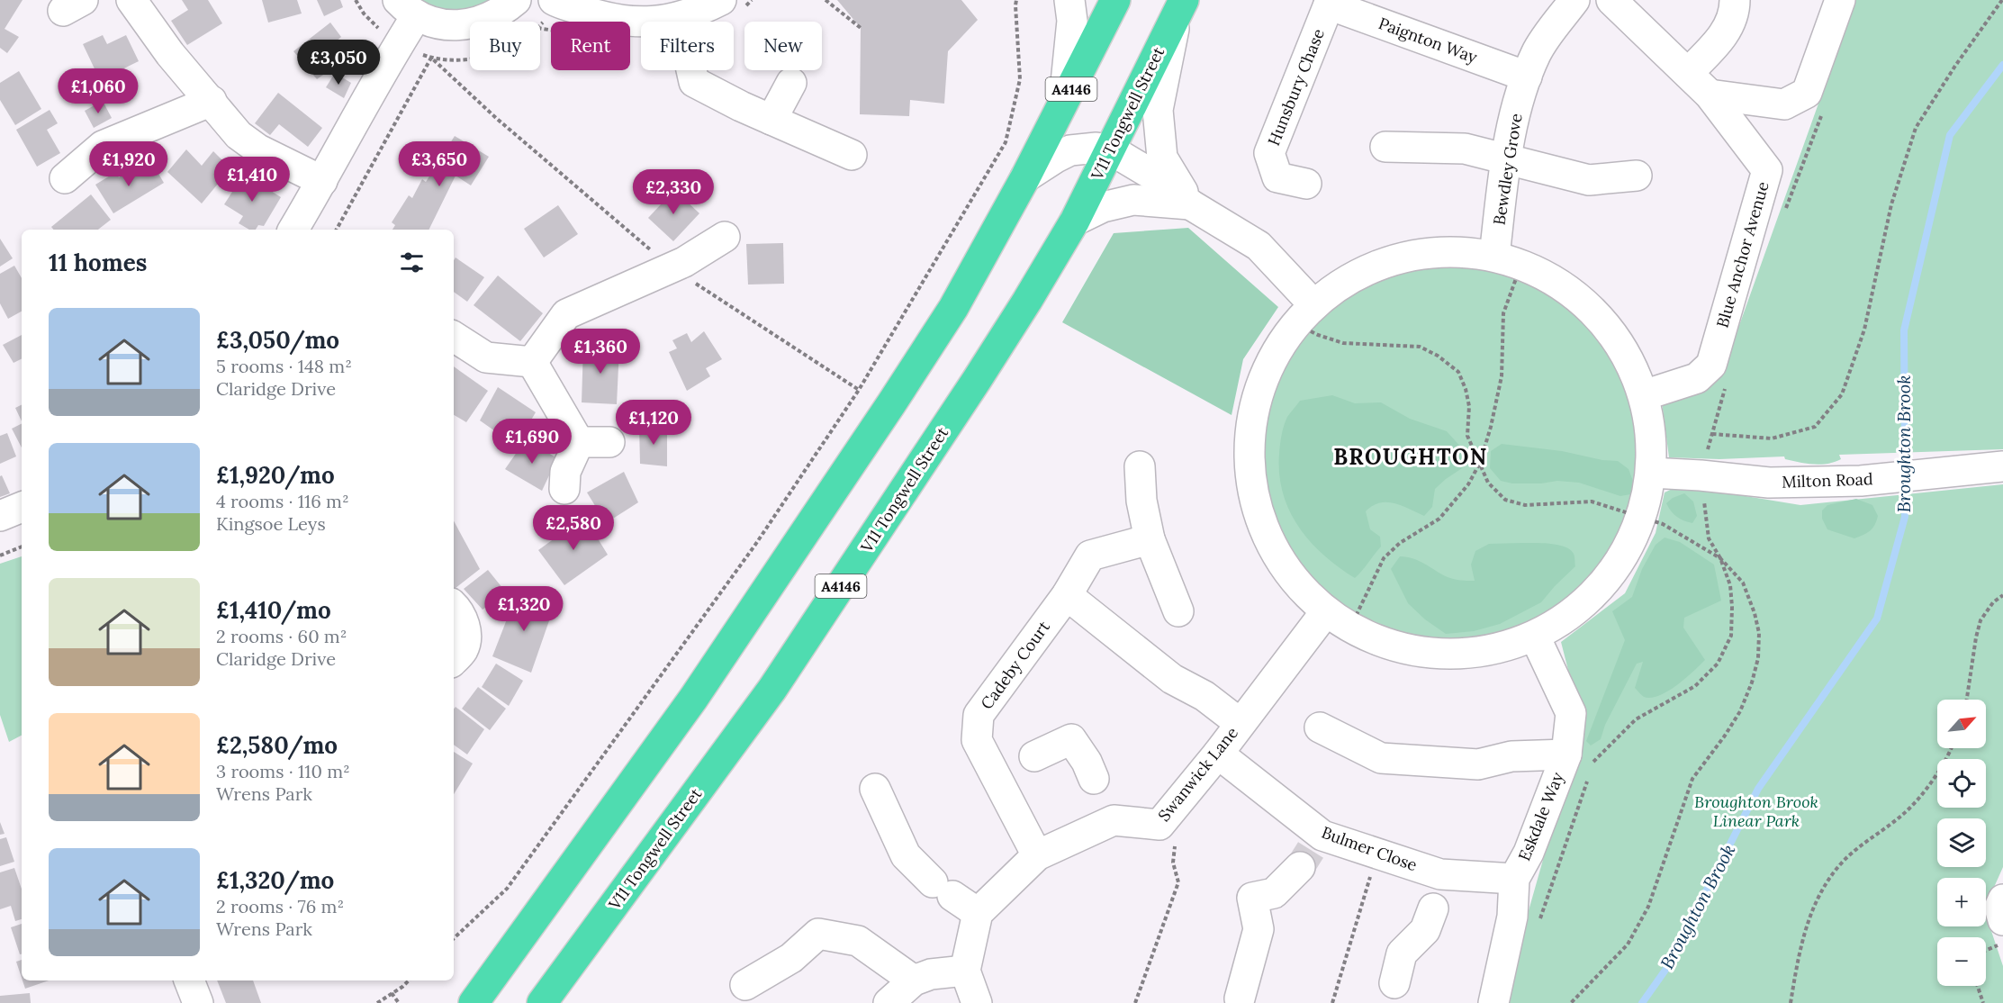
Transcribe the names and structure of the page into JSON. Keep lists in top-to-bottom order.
{
  "streets": {
    "highway": ["A4146", "V11 Tongwell Street"],
    "street": [
      "Paignton Way",
      "Hunsbury Chase",
      "Bewdley Grove",
      "Blue Anchor Avenue",
      "Milton Road",
      "Cadeby Court",
      "Swanwick Lane",
      "Eskdale Way",
      "Bulmer Close"
    ]
  },
  "crossings": [
    ["Paignton Way", "Hunsbury Chase"],
    ["Paignton Way", "Bewdley Grove"],
    ["Swanwick Lane", "Bulmer Close"],
    ["Eskdale Way", "Bulmer Close"]
  ],
  "districts": ["BROUGHTON"],
  "water": ["Broughton Brook"],
  "parks": ["Broughton Brook Linear Park"],
  "north": "top right",
  "page": {
    "chip": [
      "Buy",
      "Rent",
      "Filters",
      "New"
    ],
    "price": [
      "£3,050",
      "£1,060",
      "£1,920",
      "£3,650",
      "£1,410",
      "£2,330",
      "£1,360",
      "£1,120",
      "£1,690",
      "£2,580",
      "£1,320"
    ],
    "heading": "11 homes",
    "list": [
      {
        "name": "£3,050/mo",
        "note": "5 rooms · 148 m² · Claridge Drive"
      },
      {
        "name": "£1,920/mo",
        "note": "4 rooms · 116 m² · Kingsoe Leys"
      },
      {
        "name": "£1,410/mo",
        "note": "2 rooms · 60 m² · Claridge Drive"
      },
      {
        "name": "£2,580/mo",
        "note": "3 rooms · 110 m² · Wrens Park"
      },
      {
        "name": "£1,320/mo",
        "note": "2 rooms · 76 m² · Wrens Park"
      }
    ],
    "map_buttons": ["+", "−"]
  }
}
